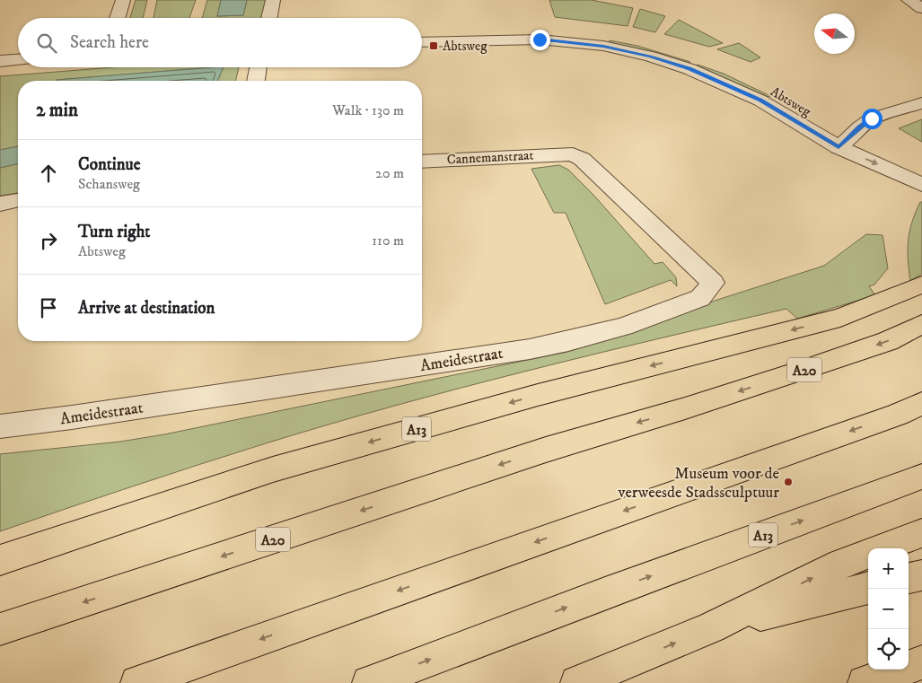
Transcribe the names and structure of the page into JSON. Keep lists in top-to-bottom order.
{
  "streets": {
    "highway": ["A20", "A13"],
    "street": ["Abtsweg", "Cannemanstraat", "Ameidestraat"]
  },
  "crossings": [
    ["Cannemanstraat", "Ameidestraat"]
  ],
  "places": {
    "transit": ["Abtsweg"],
    "other": ["Museum voor de verweesde Stadssculptuur"]
  },
  "north": "left",
  "page": {
    "search": "Search here",
    "heading": ["2 min", "Walk · 130 m"],
    "list": [
      ["Continue", "Schansweg", "20 m"],
      ["Turn right", "Abtsweg", "110 m"],
      "Arrive at destination"
    ],
    "map_buttons": ["+", "−"]
  }
}
